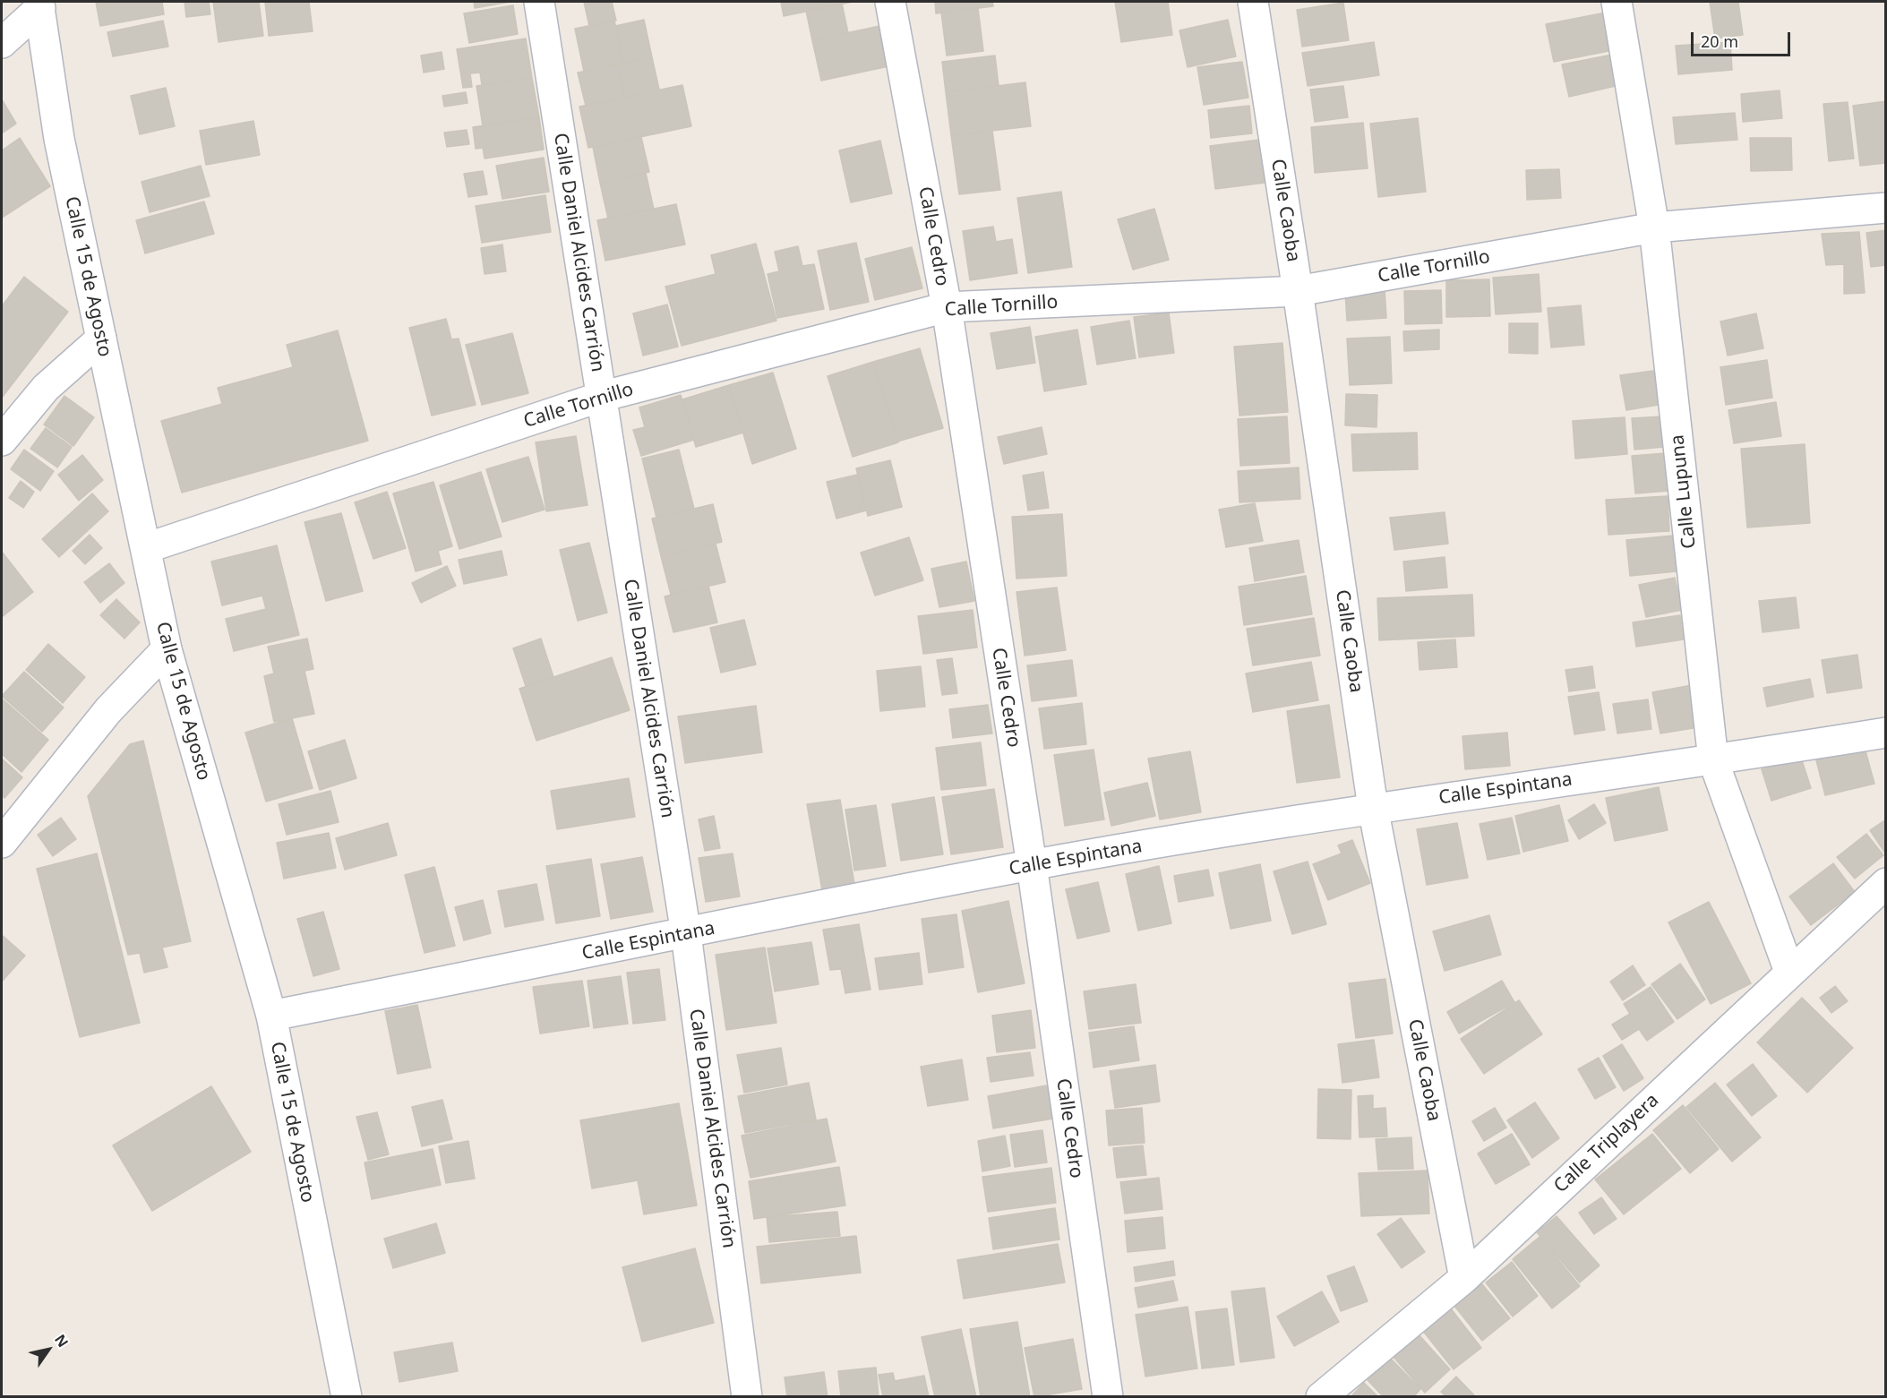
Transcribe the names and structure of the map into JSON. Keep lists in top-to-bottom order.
{
  "streets": {
    "street": [
      "Calle Caoba",
      "Calle Cedro",
      "Calle Daniel Alcides Carrión",
      "Calle Tornillo",
      "Calle 15 de Agosto",
      "Calle Lupuna",
      "Calle Espintana",
      "Calle Triplayera"
    ]
  },
  "crossings": [
    ["Calle Caoba", "Calle Tornillo"],
    ["Calle Caoba", "Calle Espintana"],
    ["Calle Caoba", "Calle Triplayera"],
    ["Calle Cedro", "Calle Tornillo"],
    ["Calle Cedro", "Calle Espintana"],
    ["Calle Daniel Alcides Carrión", "Calle Tornillo"],
    ["Calle Daniel Alcides Carrión", "Calle Espintana"],
    ["Calle Tornillo", "Calle 15 de Agosto"],
    ["Calle Tornillo", "Calle Lupuna"],
    ["Calle 15 de Agosto", "Calle Espintana"],
    ["Calle Lupuna", "Calle Espintana"],
    ["Calle Lupuna", "Calle Triplayera"]
  ],
  "scale_bar": "20 m",
  "north": "top right"
}
